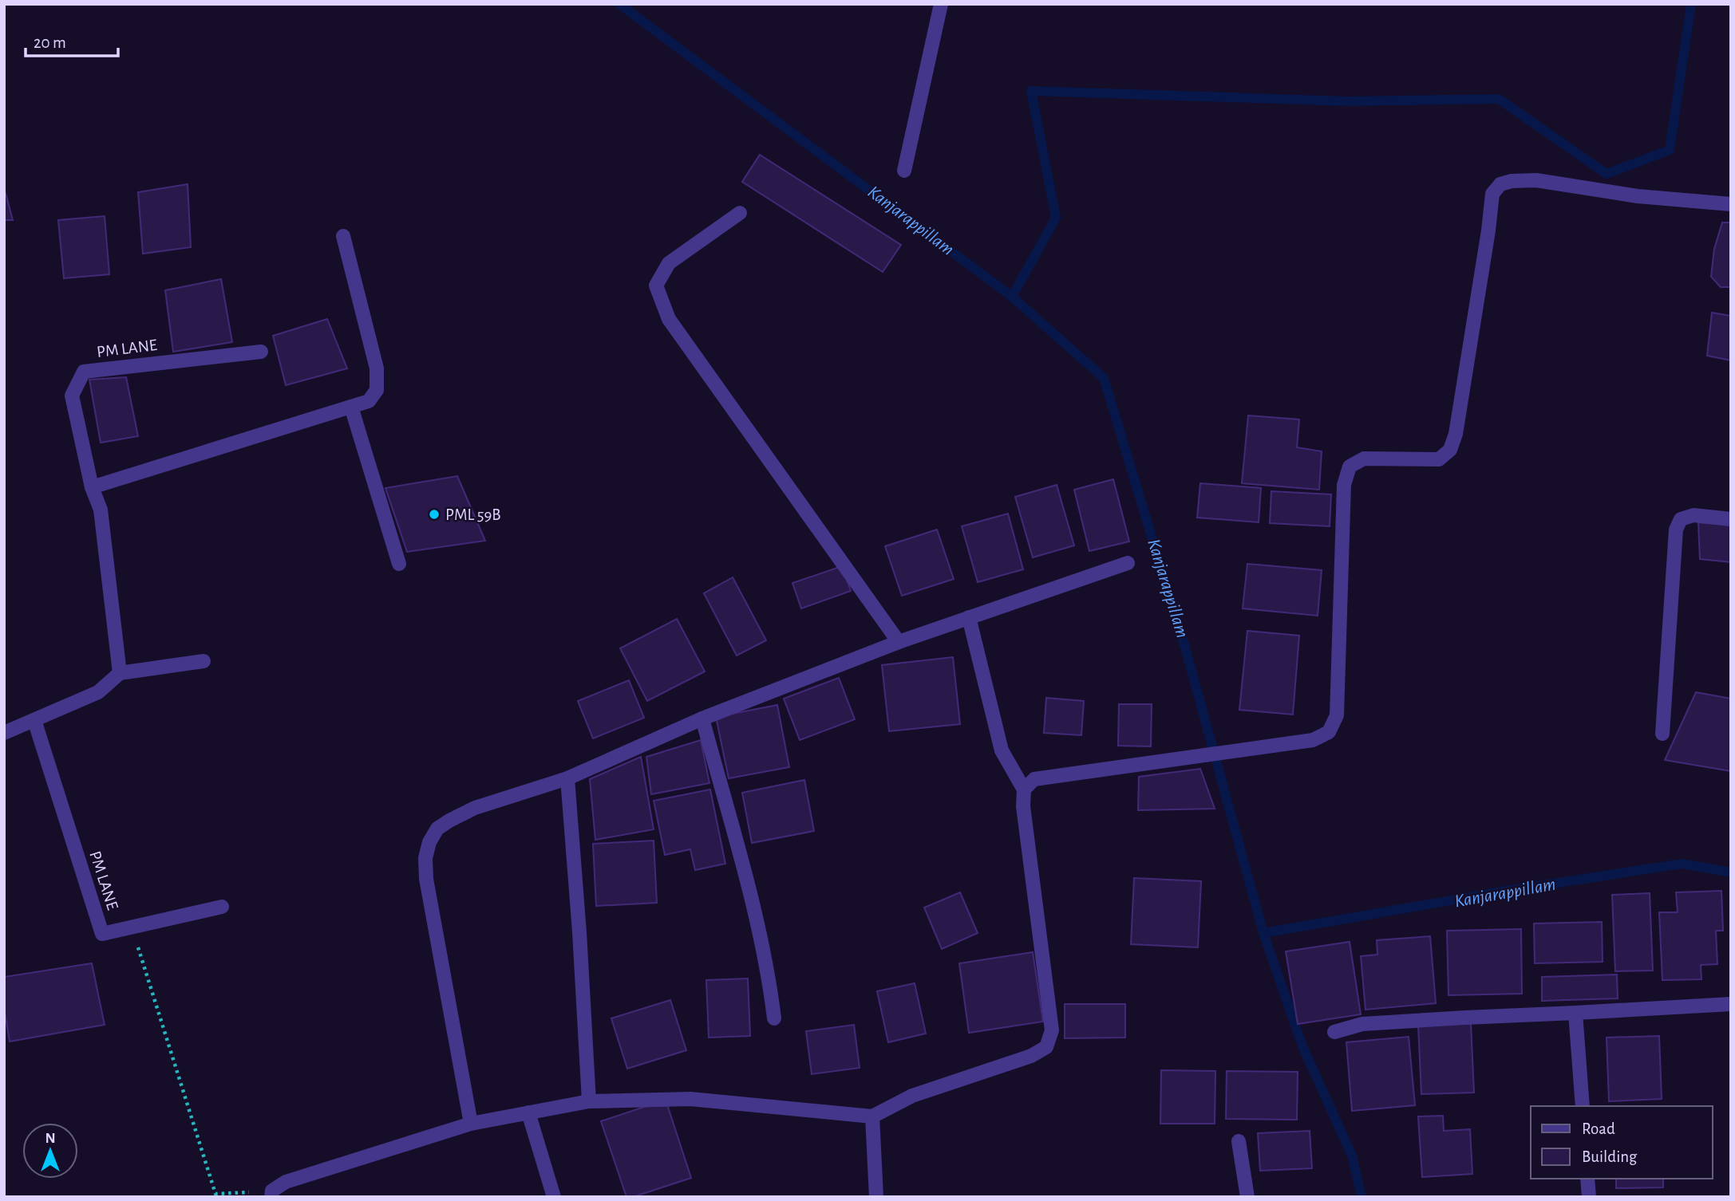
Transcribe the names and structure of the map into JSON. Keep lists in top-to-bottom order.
{
  "streets": {
    "street": ["PM LANE"]
  },
  "water": ["Kanjarappillam"],
  "places": ["PML 59B"],
  "legend": ["Road", "Building"],
  "scale_bar": "20 m",
  "north": "top"
}
